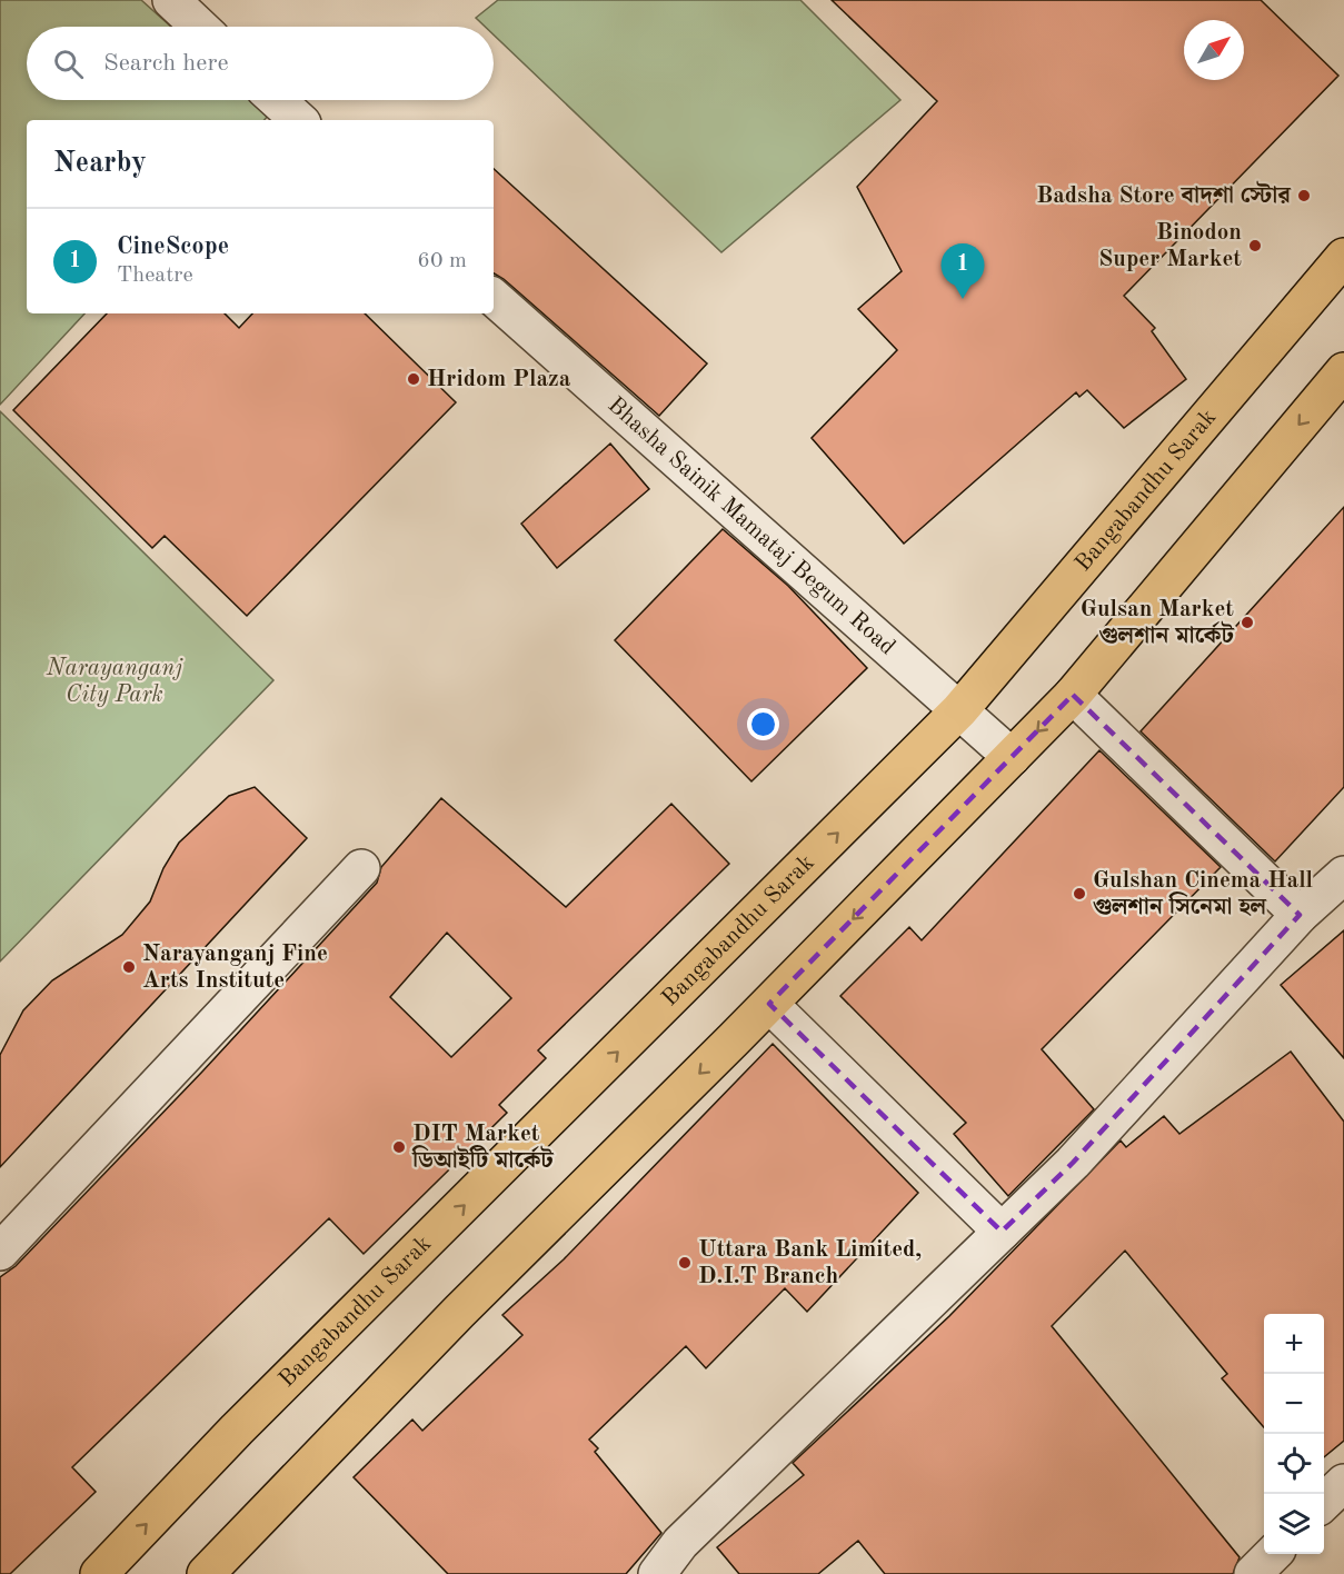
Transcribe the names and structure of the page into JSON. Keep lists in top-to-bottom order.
{
  "streets": {
    "main road": ["Bangabandhu Sarak"],
    "street": ["Bhasha Sainik Mamataj Begum Road"]
  },
  "crossings": [
    ["Bangabandhu Sarak", "Bhasha Sainik Mamataj Begum Road"]
  ],
  "parks": ["Narayanganj City Park"],
  "places": [
    "Badsha Store বাদশা স্টোর",
    "Binodon Super Market",
    "Hridom Plaza",
    "Gulsan Market গুলশান মার্কেট",
    "Gulshan Cinema Hall গুলশান সিনেমা হল",
    "Narayanganj Fine Arts Institute",
    "DIT Market ডিআইটি মার্কেট",
    "Uttara Bank Limited, D.I.T Branch"
  ],
  "north": "top right",
  "page": {
    "search": "Search here",
    "heading": "Nearby",
    "list": [
      {
        "mark": "1",
        "name": "CineScope",
        "note": "Theatre",
        "value": "60 m"
      }
    ],
    "pins": "1",
    "map_buttons": ["+", "−"]
  }
}
